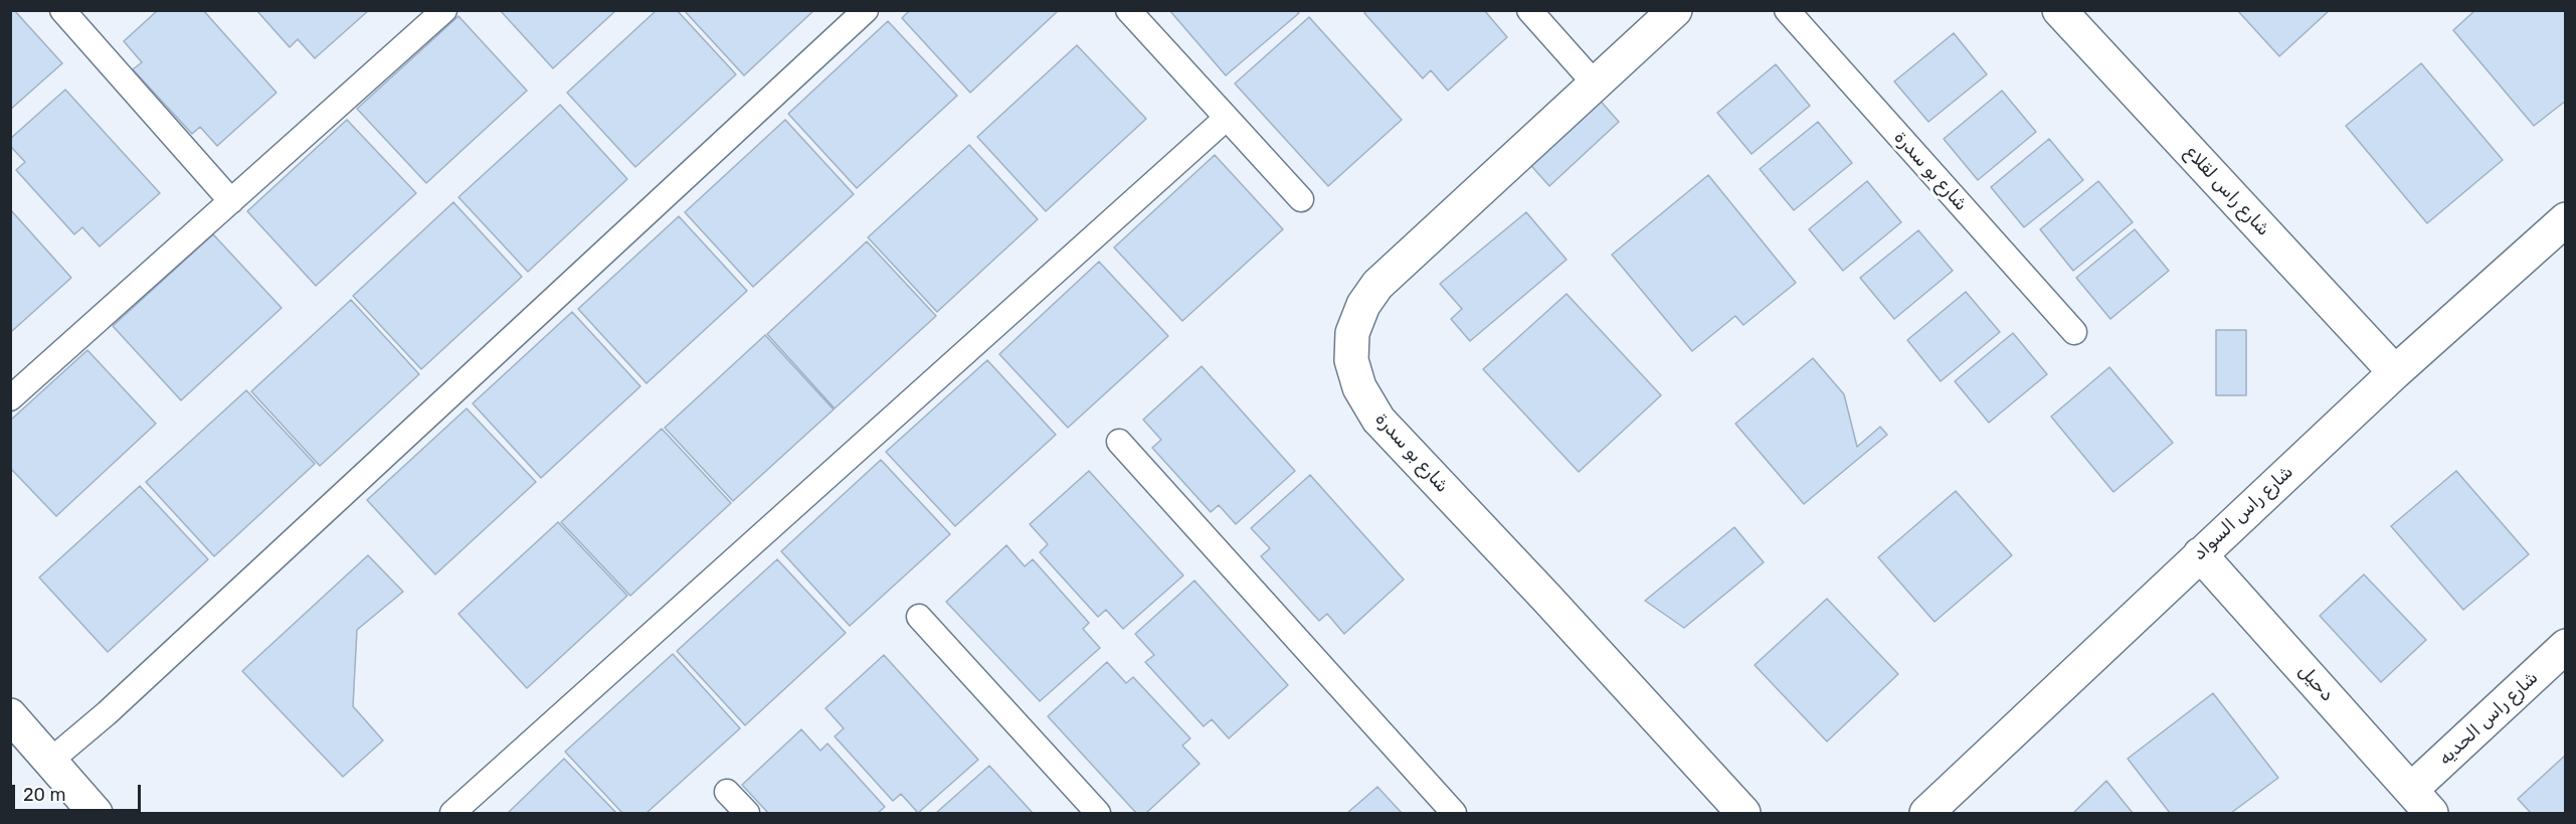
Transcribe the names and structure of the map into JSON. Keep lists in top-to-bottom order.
{
  "streets": {
    "street": [
      "شارع بو سدرة",
      "شارع راس لقلاع",
      "شارع راس السواد",
      "دحيل",
      "شارع راس الحديه"
    ]
  },
  "crossings": [
    ["شارع راس لقلاع", "شارع راس السواد"],
    ["شارع راس السواد", "دحيل"],
    ["دحيل", "شارع راس الحديه"]
  ],
  "scale_bar": "20 m"
}
